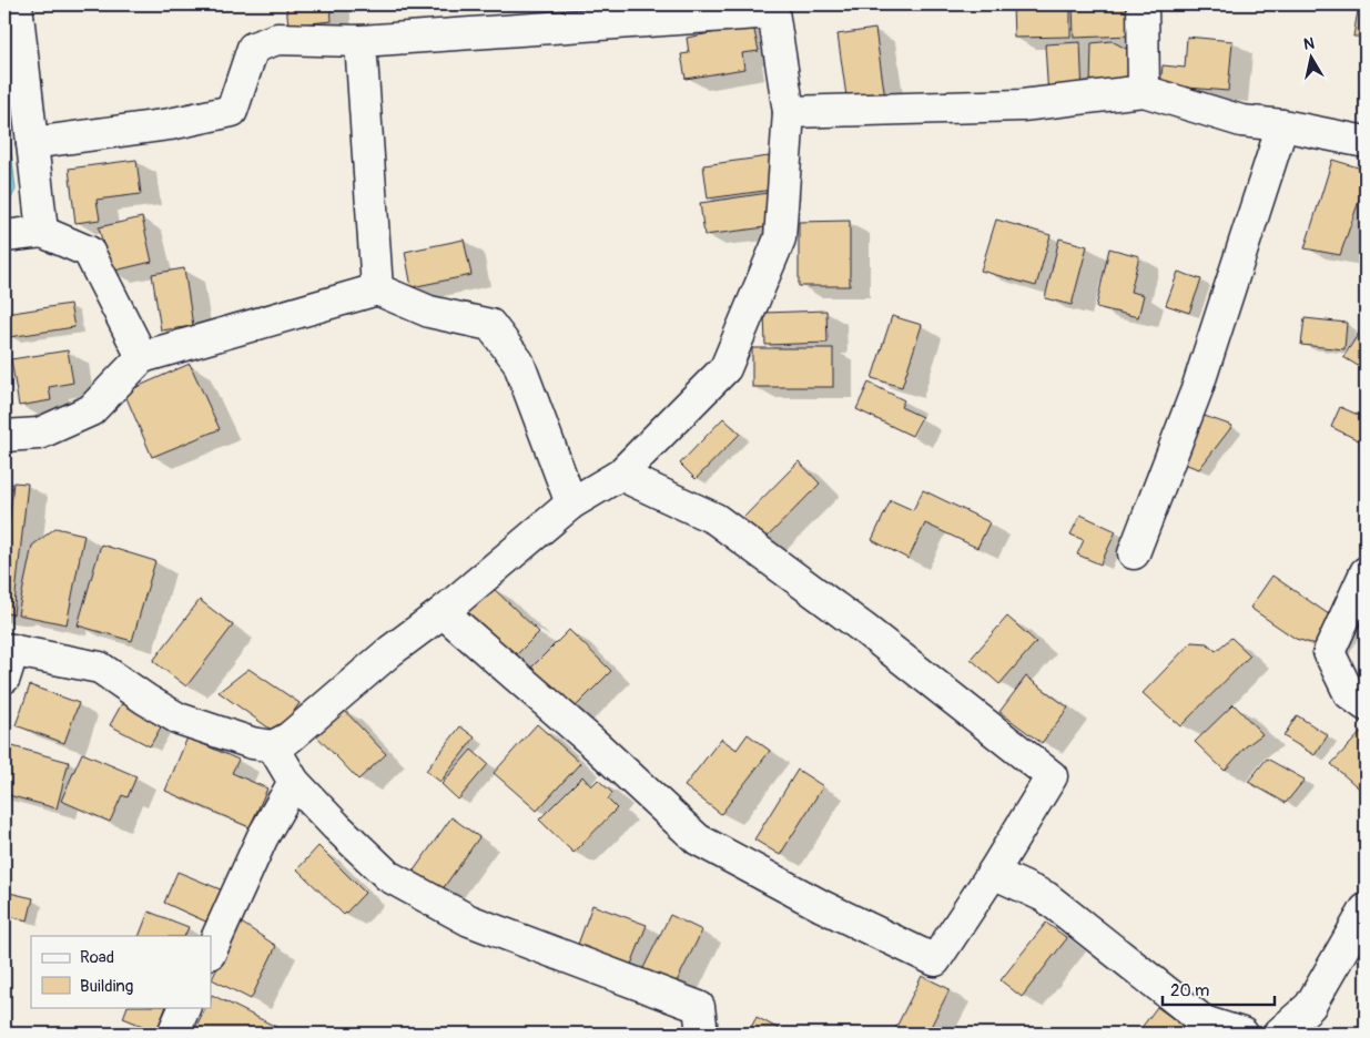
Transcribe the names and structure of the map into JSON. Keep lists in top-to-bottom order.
{
  "legend": ["Road", "Building"],
  "scale_bar": "20 m",
  "north": "top"
}
